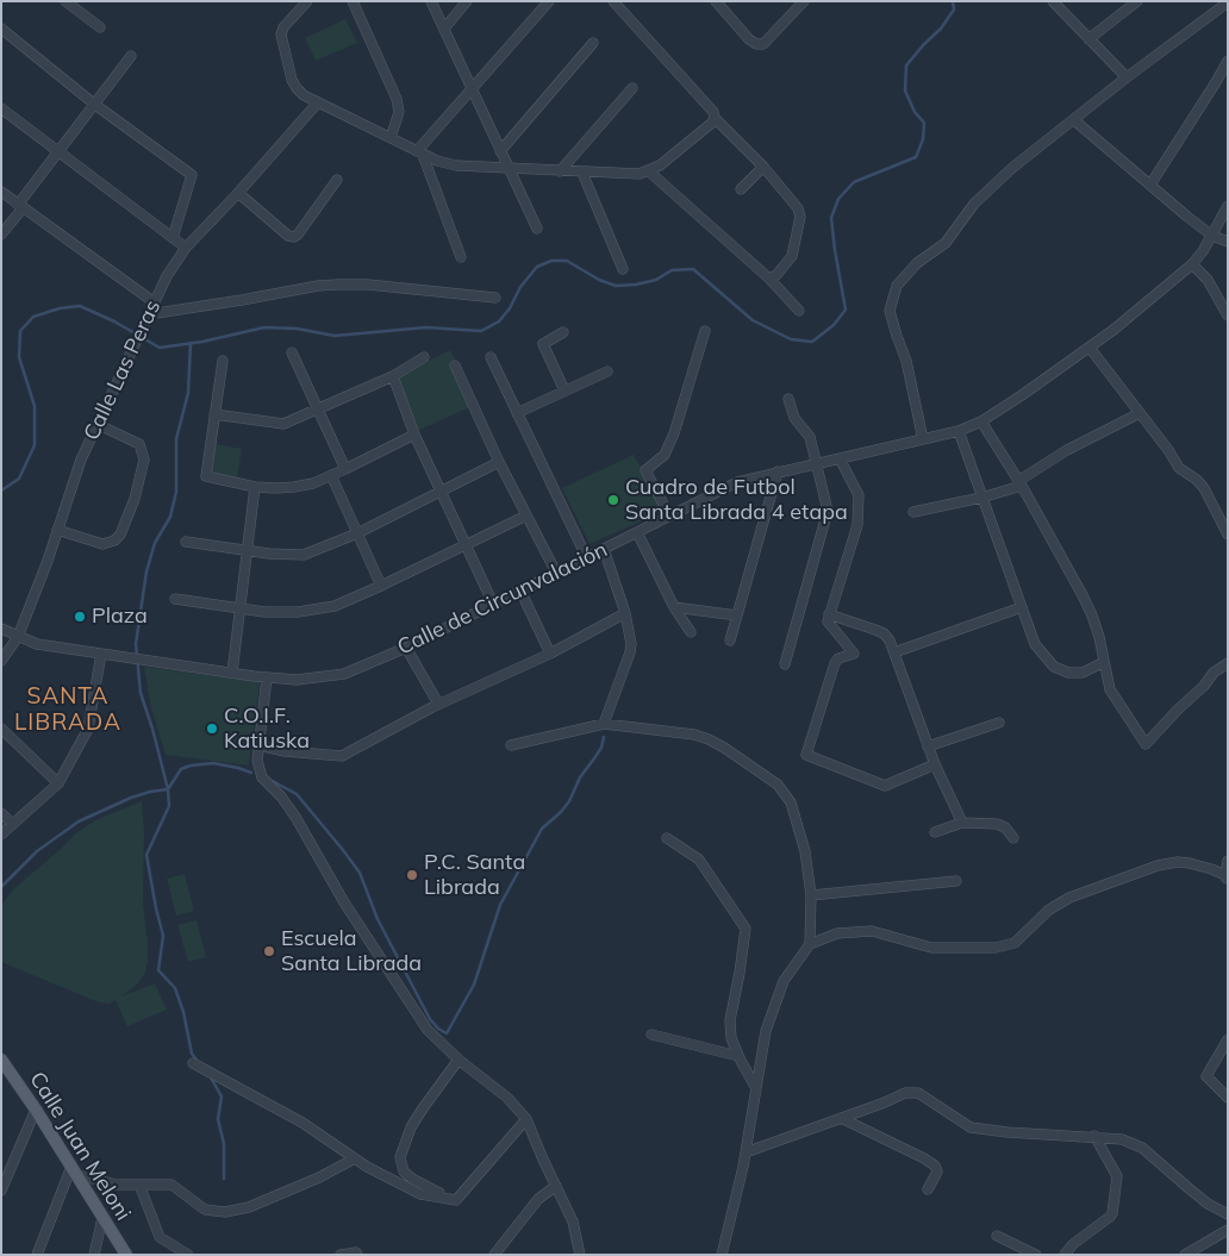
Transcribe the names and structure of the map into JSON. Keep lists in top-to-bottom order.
{
  "streets": {
    "main road": ["Calle Juan Meloni"],
    "street": ["Calle Las Peras", "Calle de Circunvalación"]
  },
  "crossings": [
    ["Calle Las Peras", "Calle de Circunvalación"]
  ],
  "districts": ["SANTA LIBRADA"],
  "places": [
    "Cuadro de Futbol Santa Librada 4 etapa",
    "Plaza",
    "C.O.I.F. Katiuska",
    "P.C. Santa Librada",
    "Escuela Santa Librada"
  ]
}
